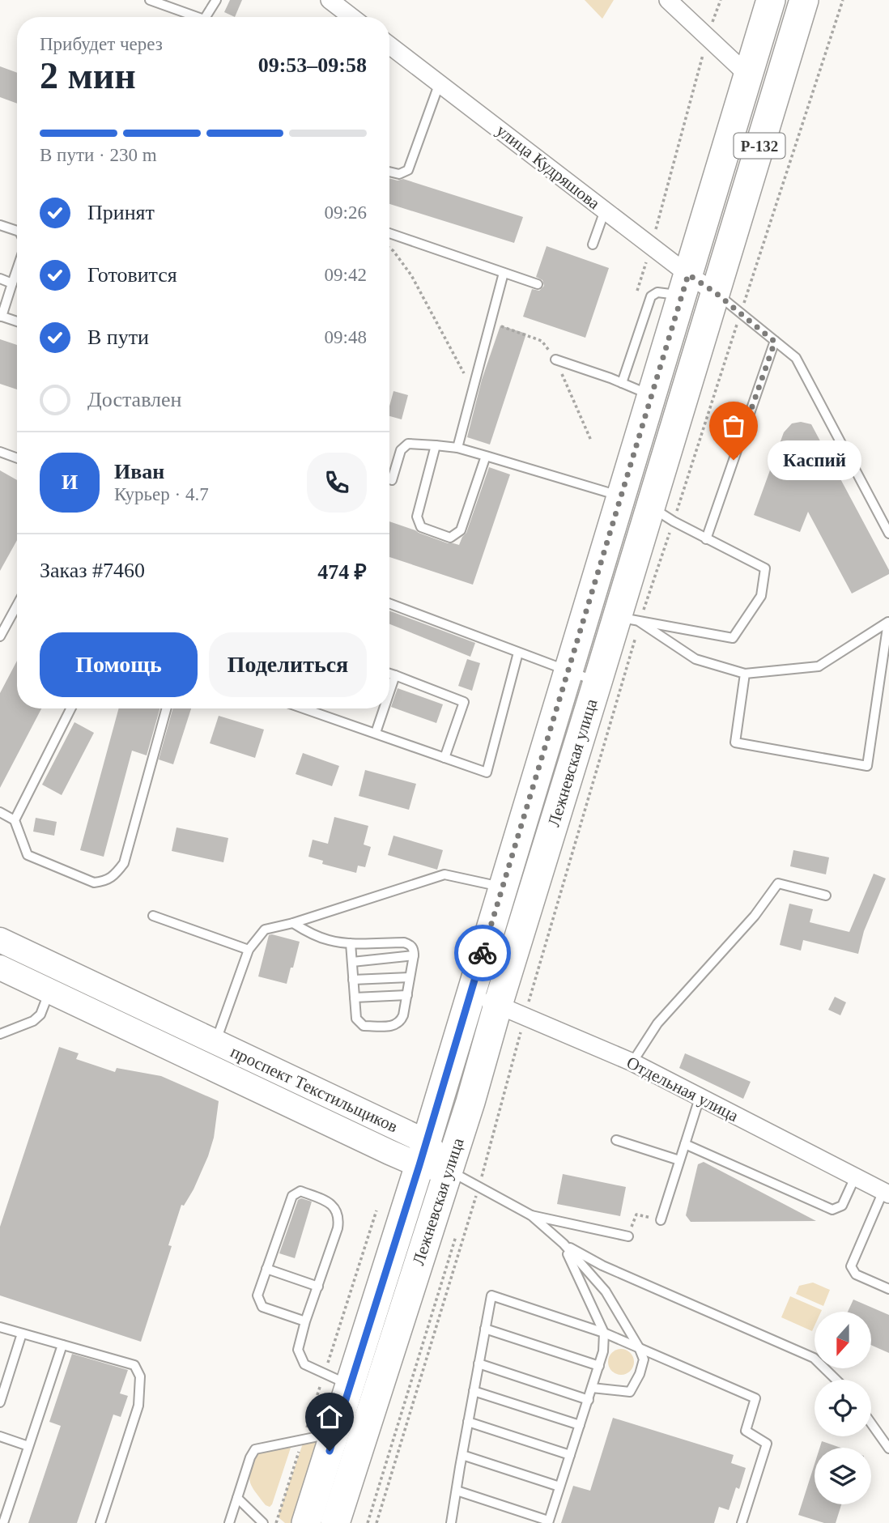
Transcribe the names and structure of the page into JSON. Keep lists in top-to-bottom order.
{
  "streets": {
    "highway": ["Р-132", "Лежневская улица"],
    "main road": ["проспект Текстильщиков"],
    "street": ["улица Кудряшова", "Отдельная улица"]
  },
  "crossings": [
    ["улица Кудряшова", "Лежневская улица"],
    ["Лежневская улица", "проспект Текстильщиков"],
    ["Лежневская улица", "Отдельная улица"]
  ],
  "places": ["Каспий"],
  "north": "bottom",
  "page": {
    "heading": ["2 мин", "Прибудет через", "09:53–09:58"],
    "panel": [
      "Иван",
      "Курьер · 4.7",
      "Заказ #7460",
      "474 ₽"
    ],
    "bar": "В пути · 230 m",
    "list": [
      ["Принят", "09:26"],
      ["Готовится", "09:42"],
      ["В пути", "09:48"],
      "Доставлен"
    ],
    "bubble": "Каспий",
    "round": "И",
    "buttons": ["Помощь", "Поделиться"]
  }
}
